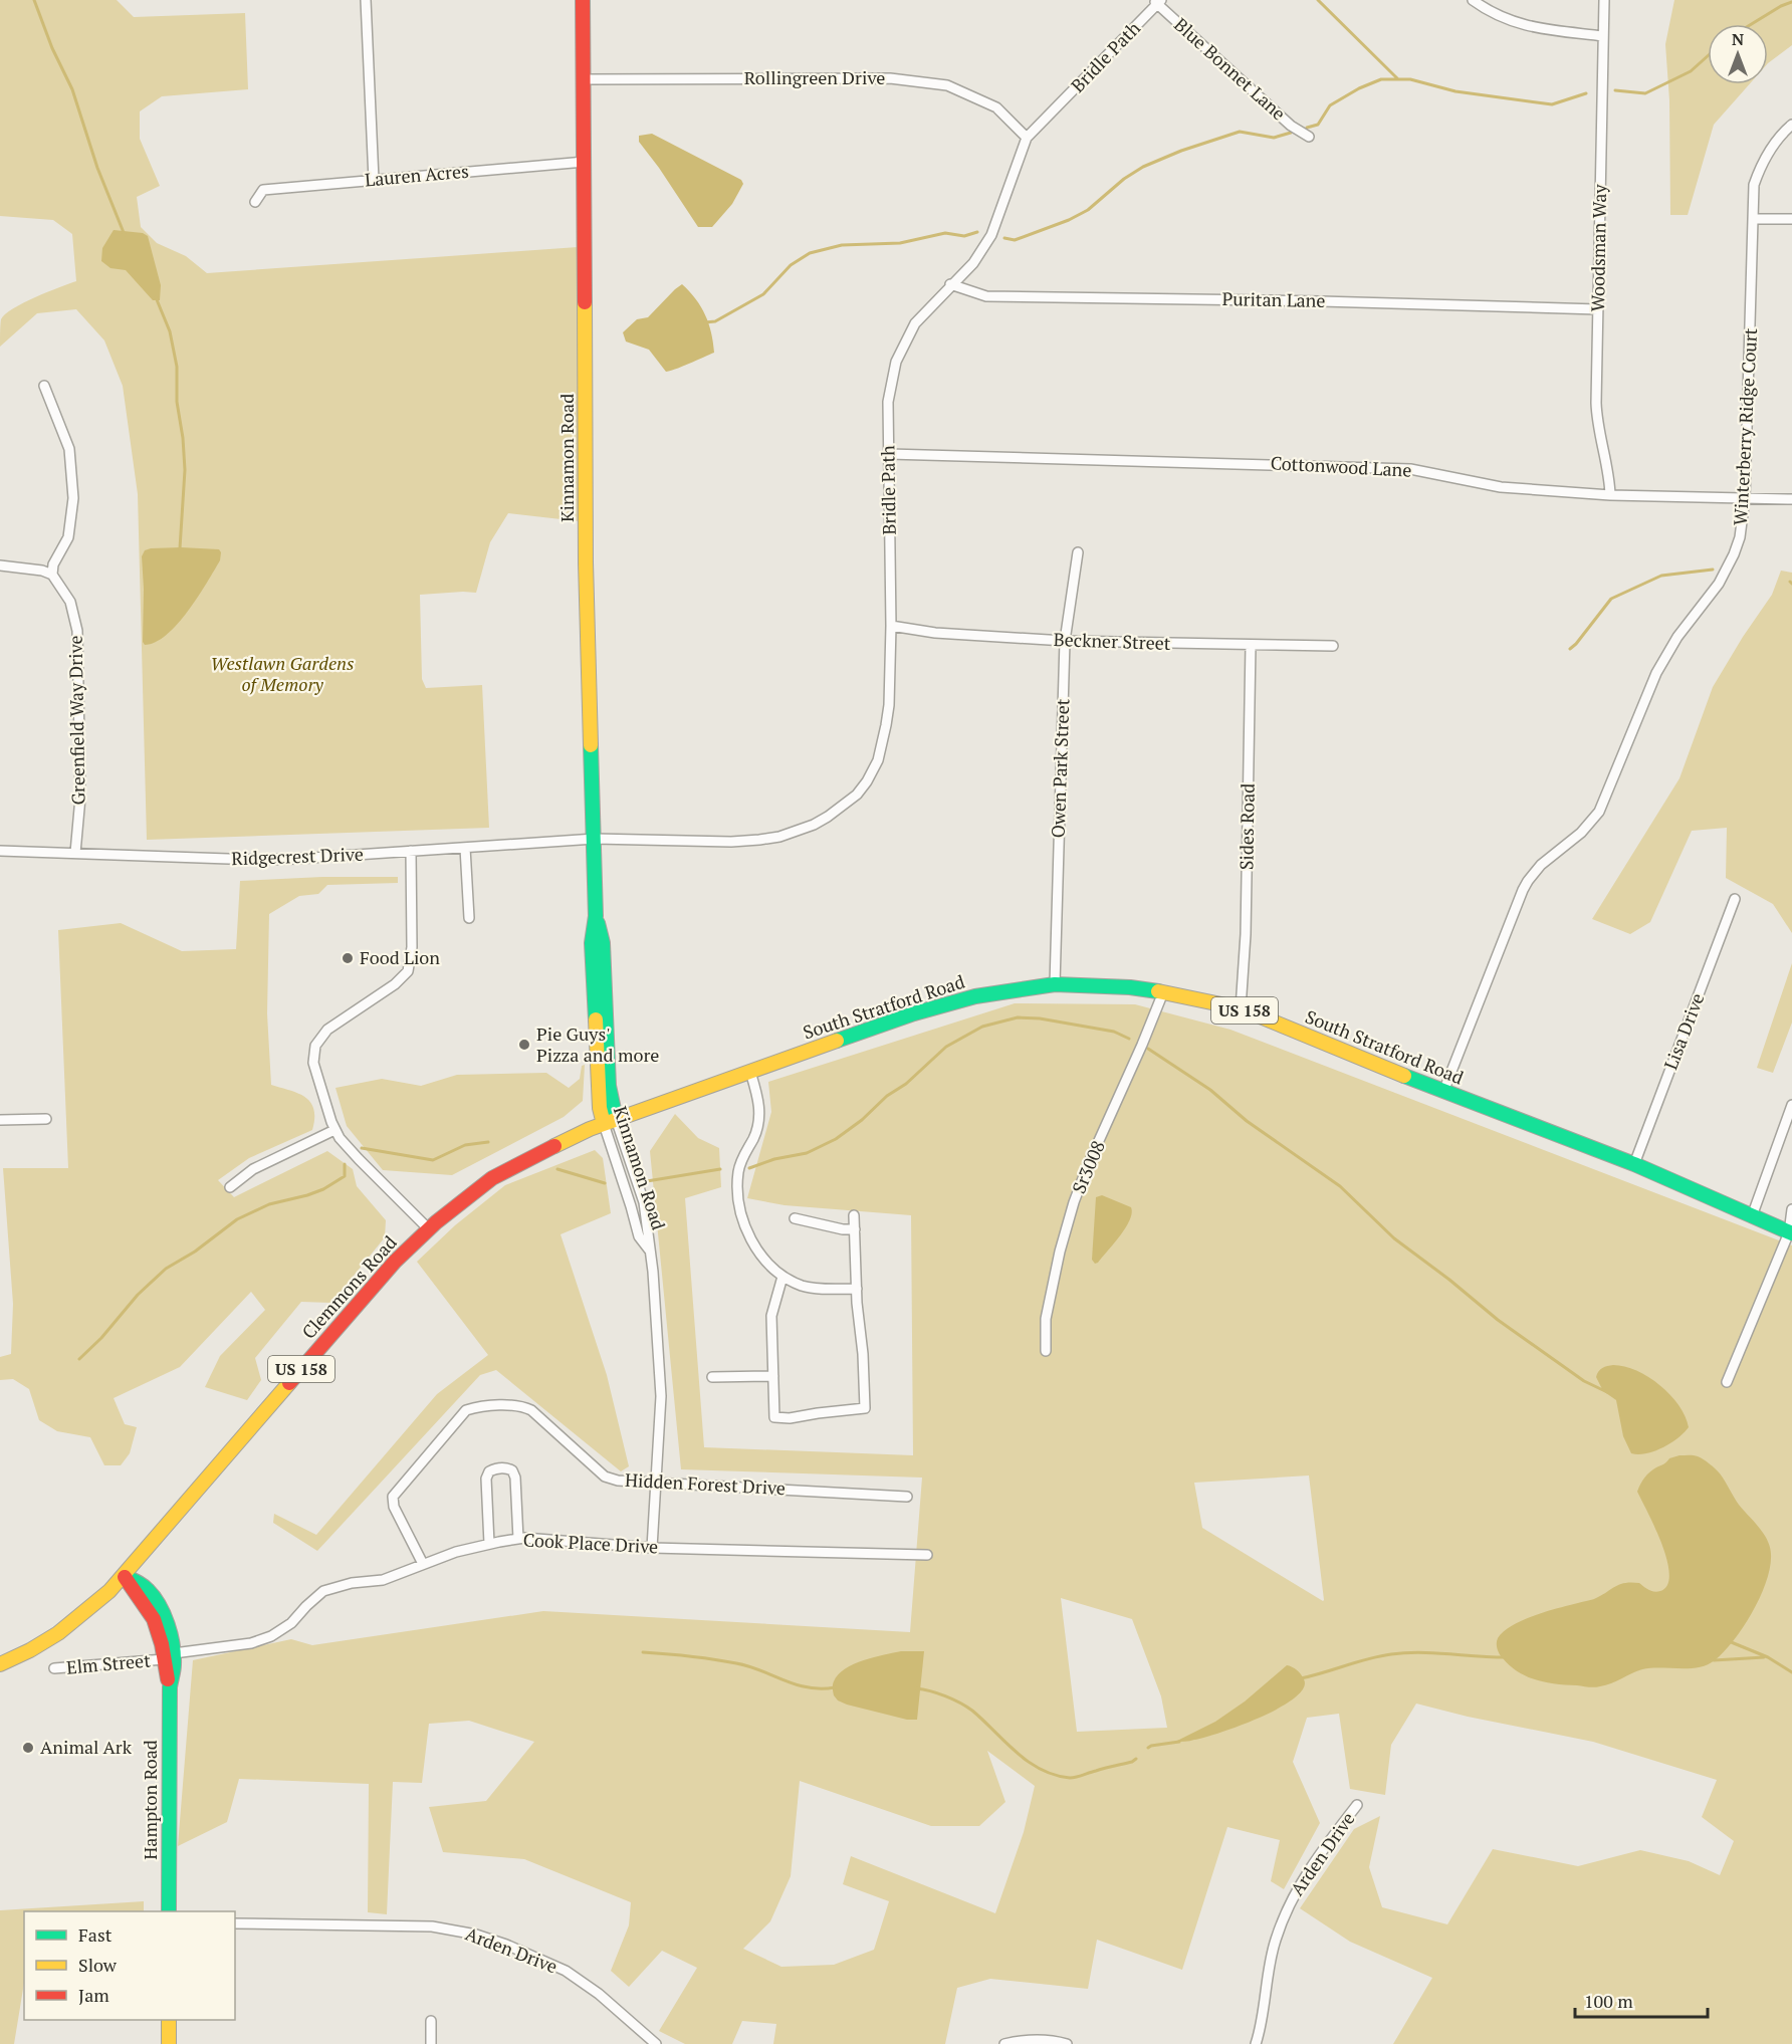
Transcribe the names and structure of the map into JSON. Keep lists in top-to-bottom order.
{
  "streets": {
    "main road": [
      "Kinnamon Road",
      "South Stratford Road",
      "US 158",
      "Clemmons Road",
      "Hampton Road"
    ],
    "street": [
      "Bridle Path",
      "Blue Bonnet Lane",
      "Rollingreen Drive",
      "Lauren Acres",
      "Woodsman Way",
      "Puritan Lane",
      "Winterberry Ridge Court",
      "Cottonwood Lane",
      "Beckner Street",
      "Greenfield Way Drive",
      "Owen Park Street",
      "Sides Road",
      "Ridgecrest Drive",
      "Lisa Drive",
      "Sr3008",
      "Hidden Forest Drive",
      "Cook Place Drive",
      "Elm Street",
      "Arden Drive"
    ]
  },
  "crossings": [
    ["Bridle Path", "Blue Bonnet Lane"],
    ["Bridle Path", "Rollingreen Drive"],
    ["Bridle Path", "Puritan Lane"],
    ["Bridle Path", "Kinnamon Road"],
    ["Bridle Path", "Cottonwood Lane"],
    ["Bridle Path", "Beckner Street"],
    ["Bridle Path", "Ridgecrest Drive"],
    ["Rollingreen Drive", "Kinnamon Road"],
    ["Lauren Acres", "Kinnamon Road"],
    ["Woodsman Way", "Puritan Lane"],
    ["Woodsman Way", "Cottonwood Lane"],
    ["Winterberry Ridge Court", "Cottonwood Lane"],
    ["Winterberry Ridge Court", "South Stratford Road"],
    ["Kinnamon Road", "Ridgecrest Drive"],
    ["Kinnamon Road", "South Stratford Road"],
    ["Kinnamon Road", "Clemmons Road"],
    ["Kinnamon Road", "Hidden Forest Drive"],
    ["Kinnamon Road", "Cook Place Drive"],
    ["Beckner Street", "Owen Park Street"],
    ["Beckner Street", "Sides Road"],
    ["Greenfield Way Drive", "Ridgecrest Drive"],
    ["Owen Park Street", "South Stratford Road"],
    ["Sides Road", "South Stratford Road"],
    ["South Stratford Road", "Lisa Drive"],
    ["South Stratford Road", "Sr3008"],
    ["South Stratford Road", "Clemmons Road"],
    ["Clemmons Road", "Hampton Road"],
    ["Hidden Forest Drive", "Cook Place Drive"],
    ["Cook Place Drive", "Elm Street"],
    ["Cook Place Drive", "Hampton Road"],
    ["Elm Street", "Hampton Road"]
  ],
  "parks": ["Westlawn Gardens of Memory"],
  "places": ["Food Lion", "Pie Guys' Pizza and more", "Animal Ark"],
  "legend": ["Fast", "Slow", "Jam"],
  "scale_bar": "100 m",
  "north": "top"
}
